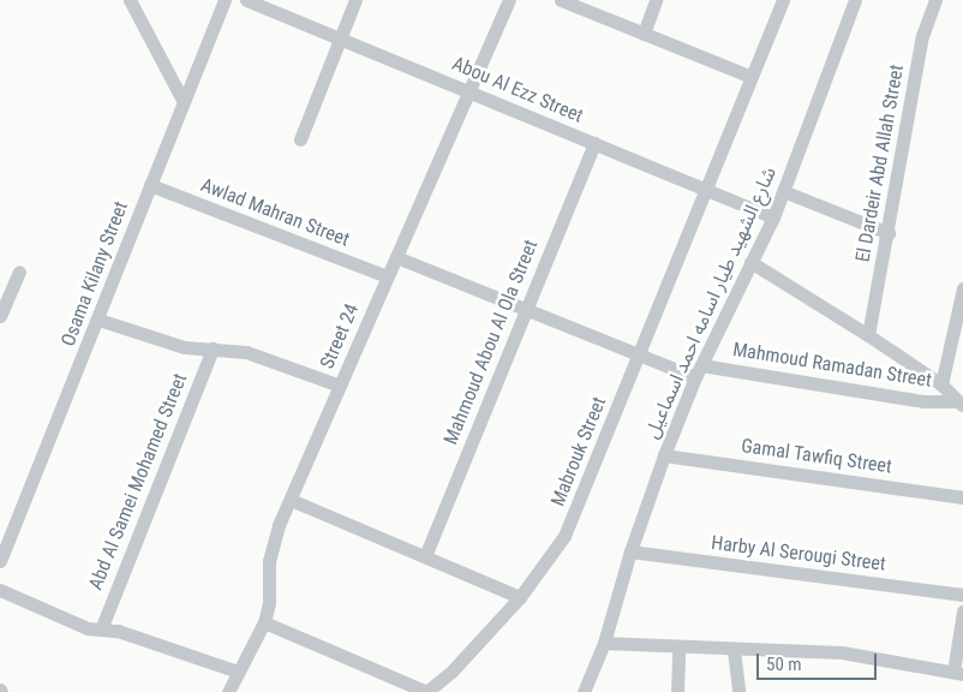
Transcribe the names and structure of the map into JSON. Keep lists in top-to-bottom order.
{
  "streets": {
    "street": [
      "Abou Al Ezz Street",
      "El Dardeir Abd Allah Street",
      "Awlad Mahran Street",
      "Osama Kilany Street",
      "شارع الشهيد طيار اسامه احمد اسماعيل",
      "Street 24",
      "Mahmoud Abou Al Ola Street",
      "Mahmoud Ramadan Street",
      "Mabrouk Street",
      "Gamal Tawfiq Street",
      "Abd Al Samei Mohamed Street",
      "Harby Al Serougi Street"
    ]
  },
  "crossings": [
    ["Abou Al Ezz Street", "شارع الشهيد طيار اسامه احمد اسماعيل"],
    ["Abou Al Ezz Street", "Street 24"],
    ["Abou Al Ezz Street", "Mahmoud Abou Al Ola Street"],
    ["Abou Al Ezz Street", "Mabrouk Street"],
    ["Awlad Mahran Street", "Osama Kilany Street"],
    ["Awlad Mahran Street", "Street 24"],
    ["شارع الشهيد طيار اسامه احمد اسماعيل", "Mahmoud Ramadan Street"],
    ["شارع الشهيد طيار اسامه احمد اسماعيل", "Gamal Tawfiq Street"],
    ["شارع الشهيد طيار اسامه احمد اسماعيل", "Harby Al Serougi Street"],
    ["Street 24", "Mahmoud Ramadan Street"],
    ["Mahmoud Abou Al Ola Street", "Mahmoud Ramadan Street"],
    ["Mahmoud Ramadan Street", "Mabrouk Street"]
  ],
  "scale_bar": "50 m"
}
